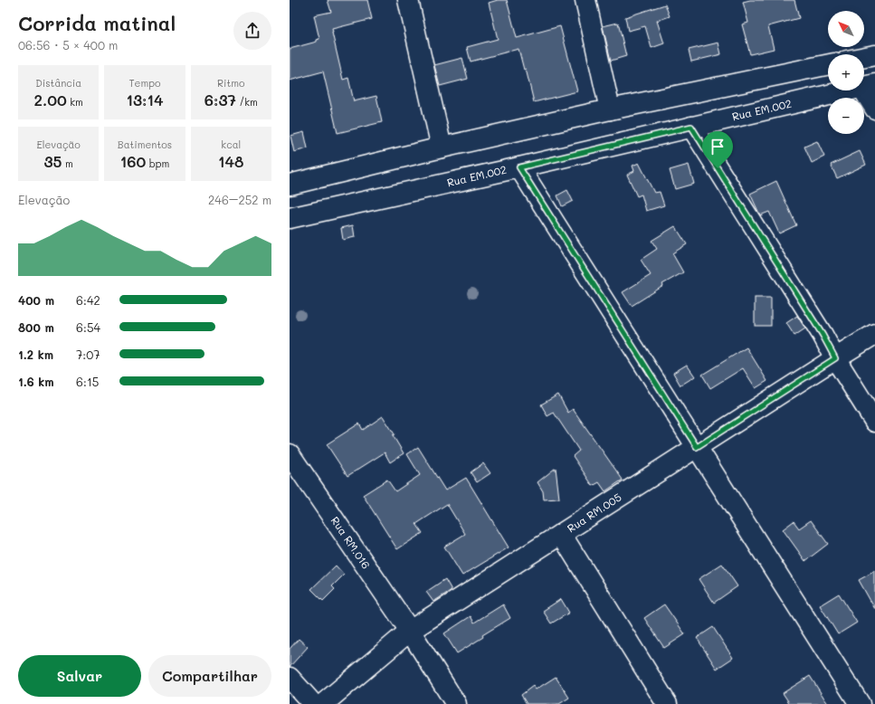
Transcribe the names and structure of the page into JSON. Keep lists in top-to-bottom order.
{
  "streets": {
    "street": ["Rua EM.002", "Rua RM.005", "Rua RM.016"]
  },
  "crossings": [
    ["Rua RM.005", "Rua RM.016"]
  ],
  "north": "top left",
  "page": {
    "heading": ["Corrida matinal", "06:56 · 5 × 400 m"],
    "map_buttons": ["+", "−"],
    "stats": [
      ["Distância", "2.00 km"],
      ["Tempo", "13:14"],
      ["Ritmo", "6:37 /km"],
      ["Elevação", "35 m"],
      ["Batimentos", "160 bpm"],
      ["kcal", "148"]
    ],
    "chart": ["Elevação", "246–252 m"],
    "list": [
      {
        "name": "400 m",
        "note": "6:42"
      },
      {
        "name": "800 m",
        "note": "6:54"
      },
      {
        "name": "1.2 km",
        "note": "7:07"
      },
      {
        "name": "1.6 km",
        "note": "6:15"
      }
    ],
    "buttons": ["Salvar", "Compartilhar"]
  }
}
